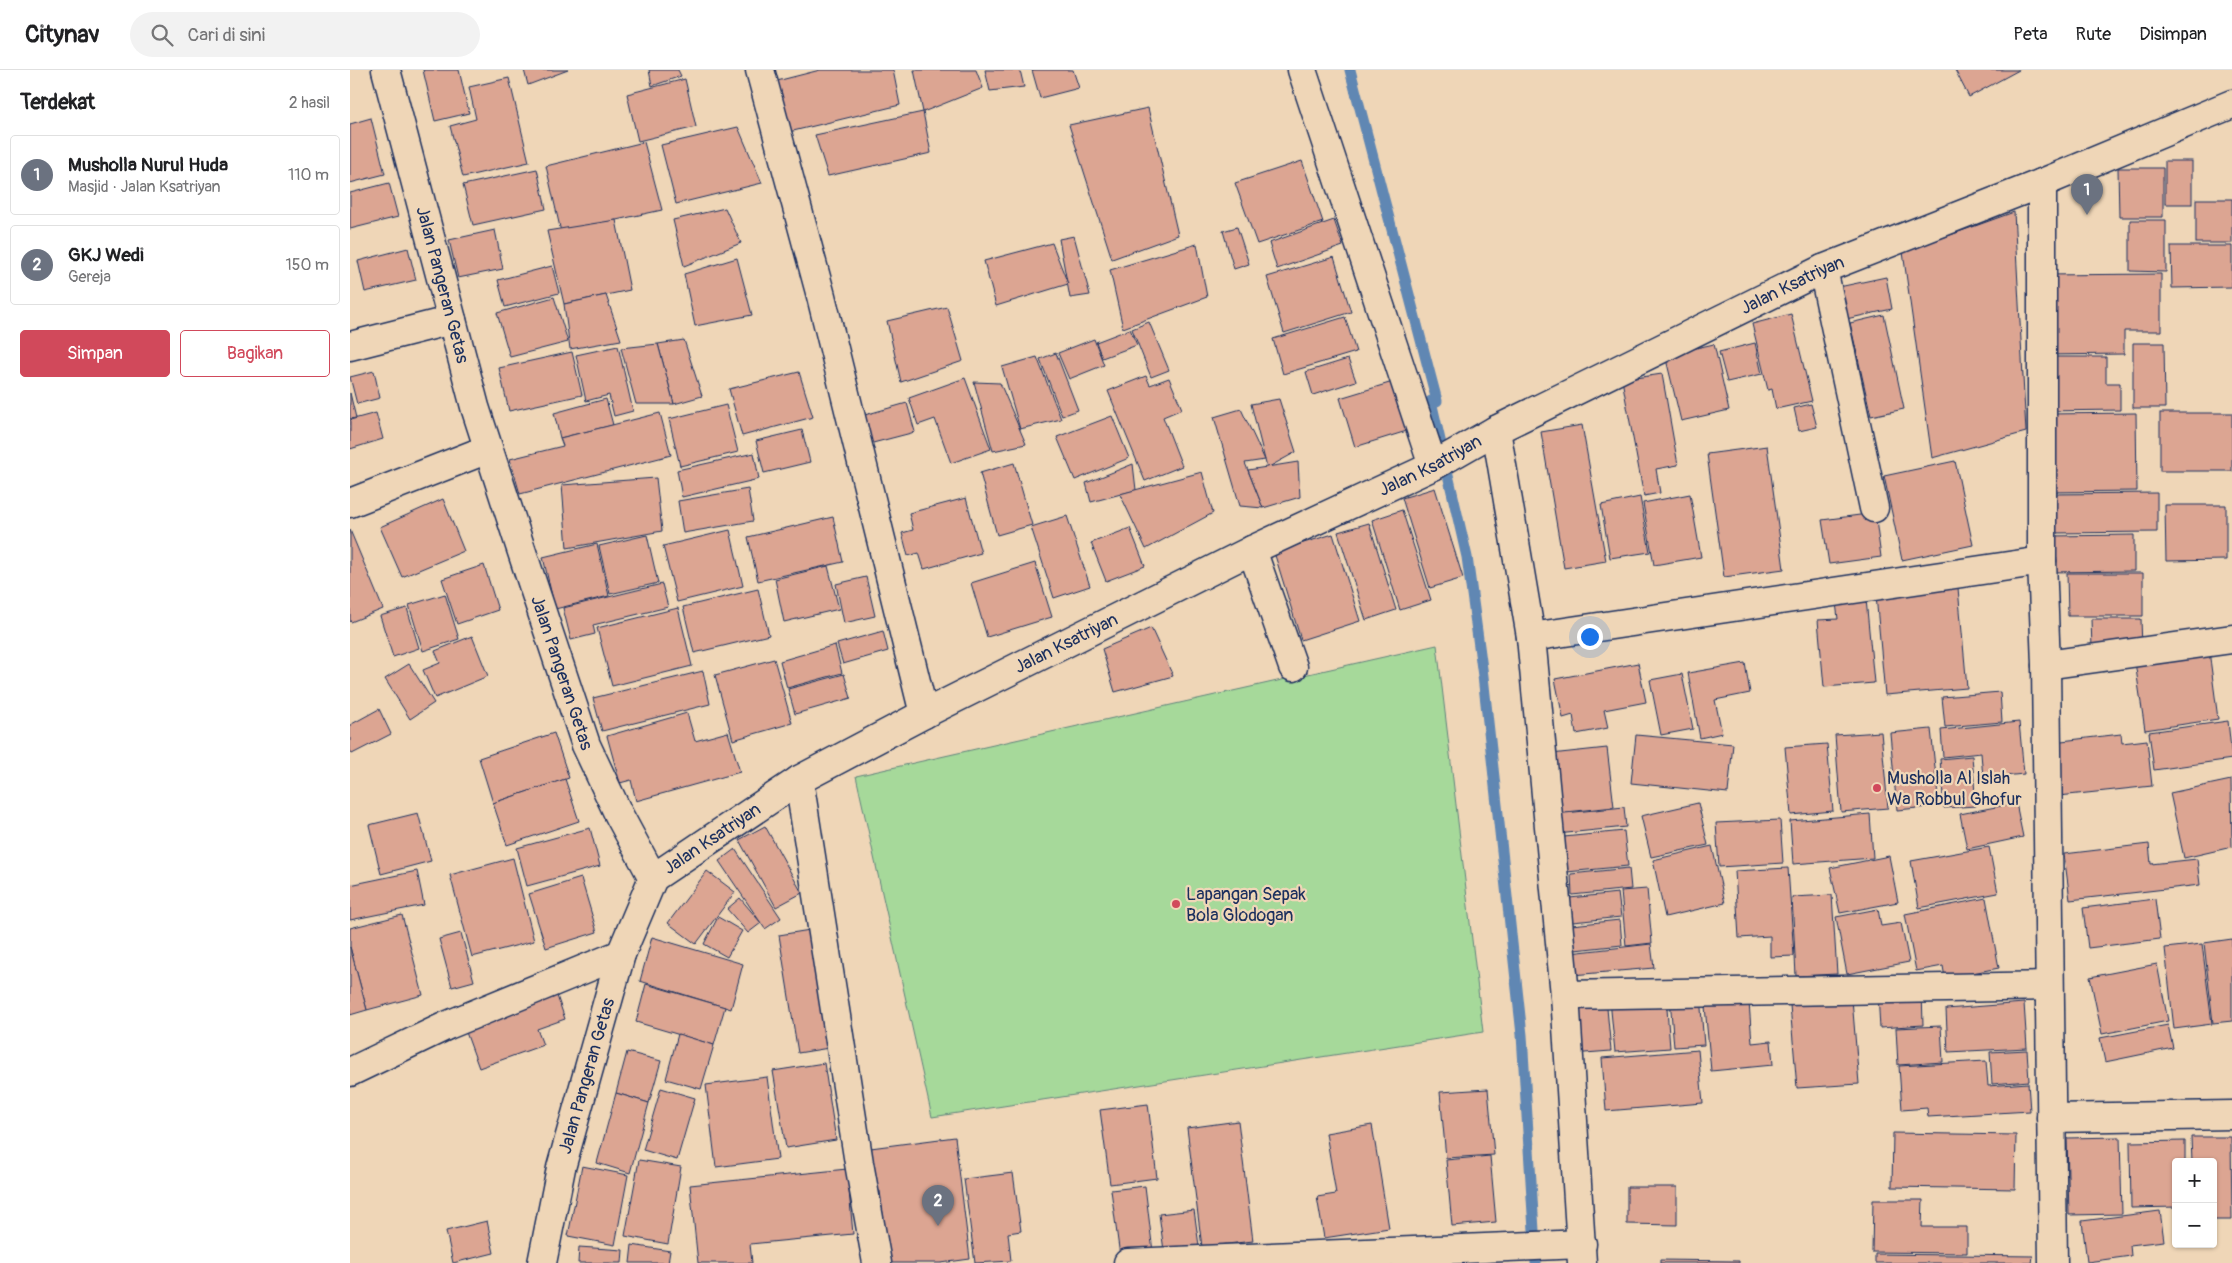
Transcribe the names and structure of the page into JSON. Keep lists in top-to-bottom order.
{
  "streets": {
    "street": ["Jalan Pangeran Getas", "Jalan Ksatriyan"]
  },
  "crossings": [
    ["Jalan Pangeran Getas", "Jalan Ksatriyan"]
  ],
  "places": ["Musholla Al Islah Wa Robbul Ghofur", "Lapangan Sepak Bola Glodogan"],
  "page": {
    "header": "Citynav",
    "search": "Cari di sini",
    "nav": ["Peta", "Rute", "Disimpan"],
    "heading": ["Terdekat", "2 hasil"],
    "list": [
      {
        "mark": "1",
        "name": "Musholla Nurul Huda",
        "note": "Masjid · Jalan Ksatriyan",
        "value": "110 m"
      },
      {
        "mark": "2",
        "name": "GKJ Wedi",
        "note": "Gereja",
        "value": "150 m"
      }
    ],
    "pins": ["1", "2"],
    "buttons": ["Simpan", "Bagikan"],
    "map_buttons": ["+", "−"]
  }
}
